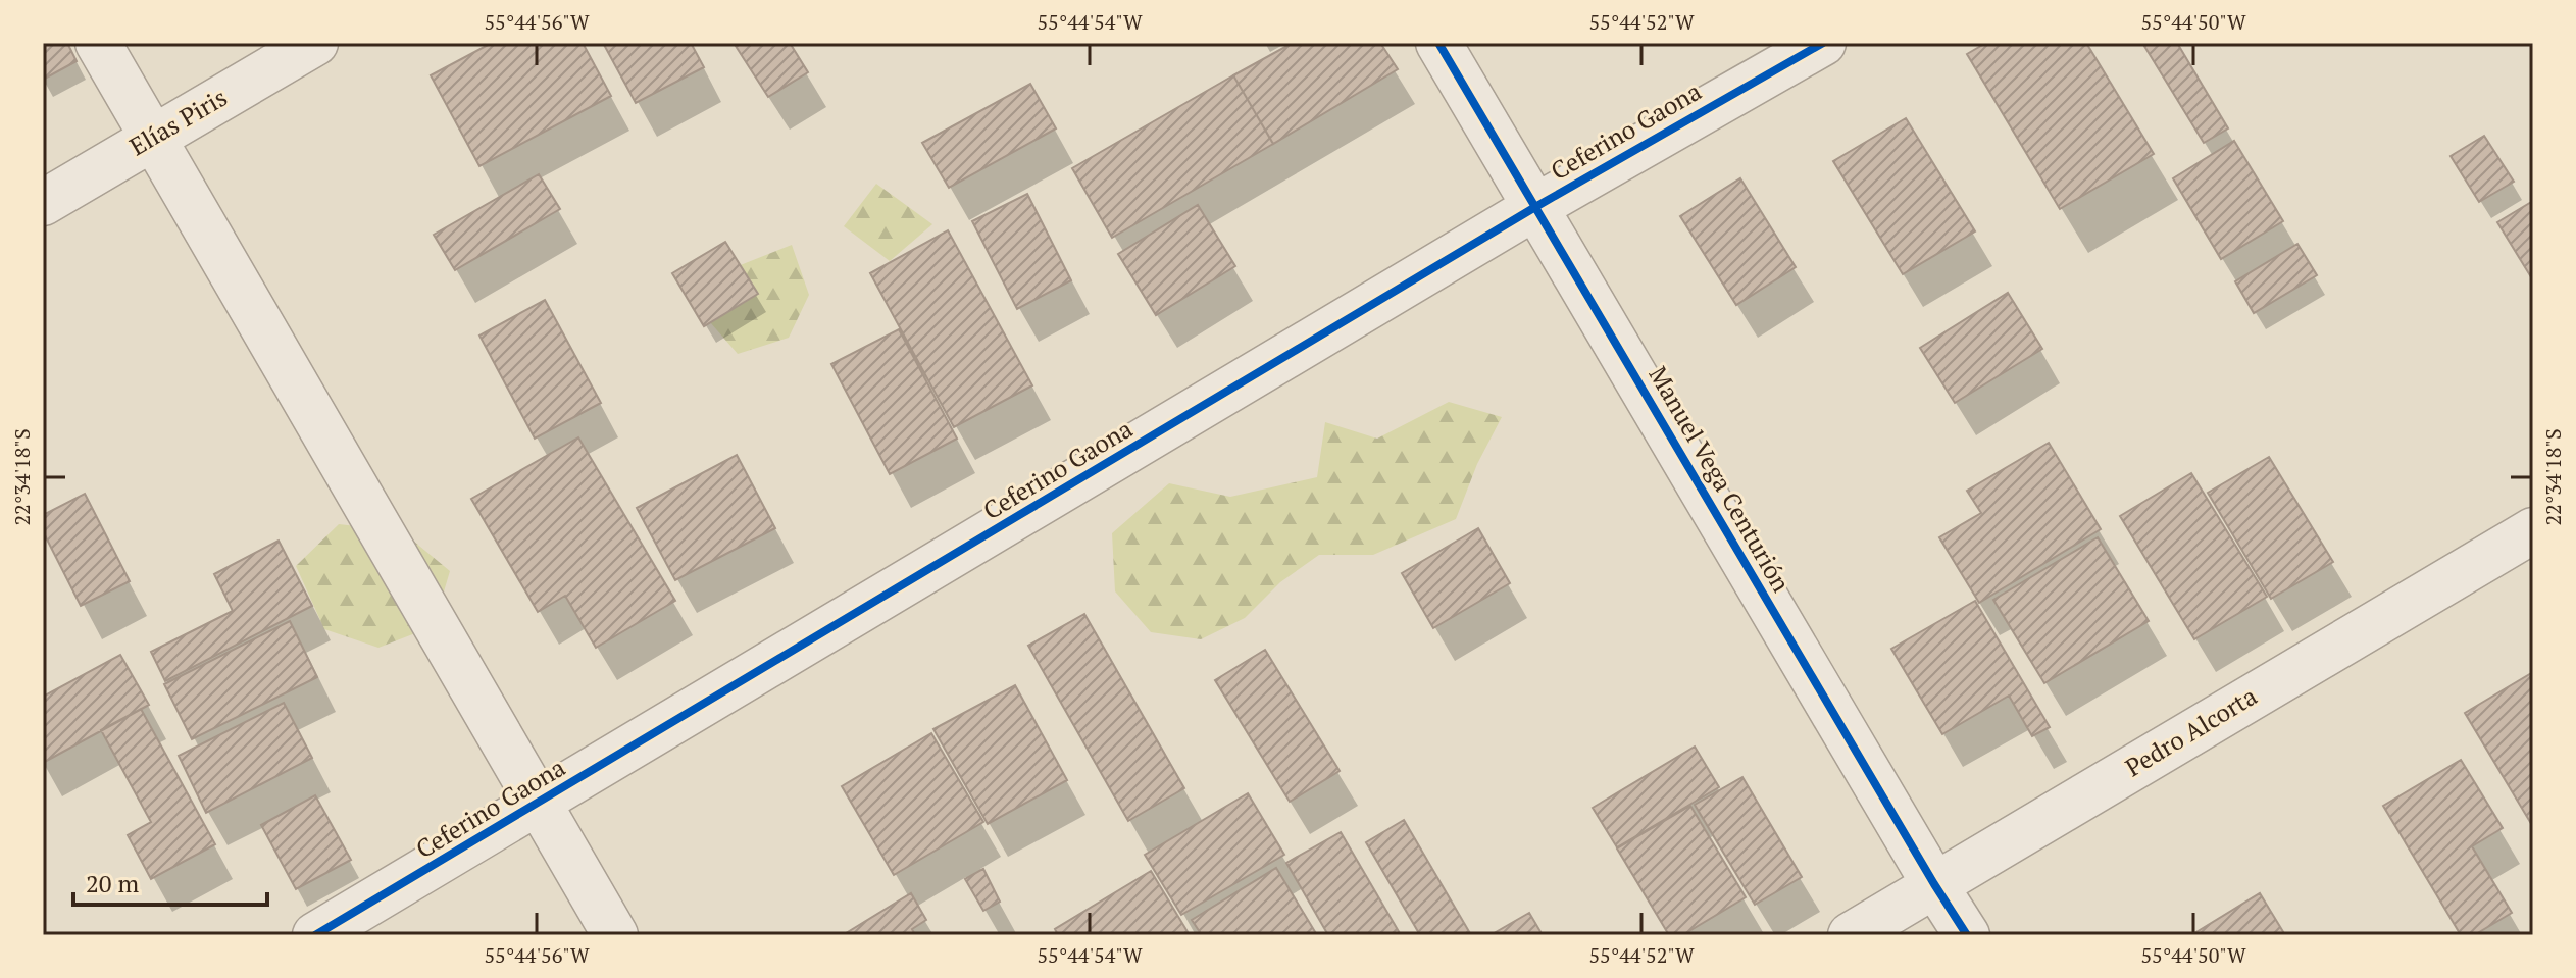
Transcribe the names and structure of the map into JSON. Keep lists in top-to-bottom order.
{
  "streets": {
    "street": [
      "Elías Piris",
      "Ceferino Gaona",
      "Manuel Vega Centurión",
      "Pedro Alcorta"
    ]
  },
  "crossings": [
    ["Ceferino Gaona", "Manuel Vega Centurión"],
    ["Manuel Vega Centurión", "Pedro Alcorta"]
  ],
  "scale_bar": "20 m",
  "coordinates": [
    "55°44'56\"W",
    "55°44'54\"W",
    "55°44'52\"W",
    "55°44'50\"W",
    "22°34'18\"S"
  ]
}
